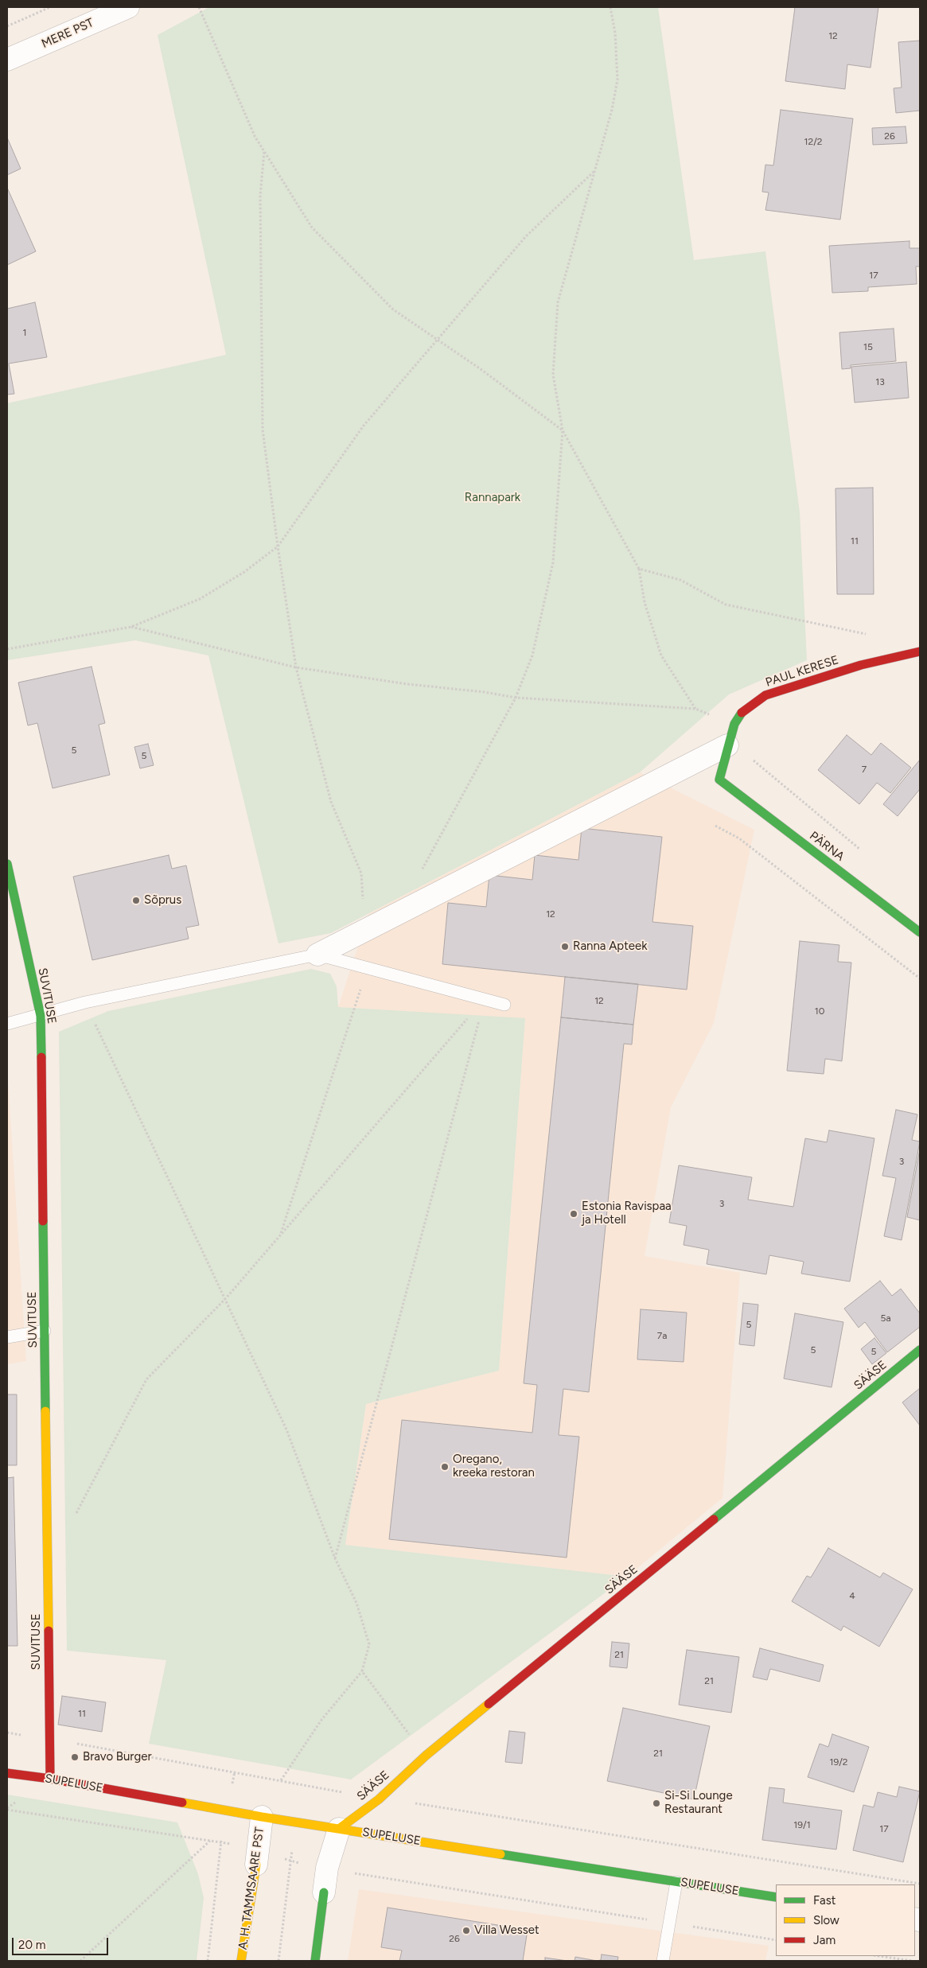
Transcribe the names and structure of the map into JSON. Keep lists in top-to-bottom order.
{
  "streets": {
    "street": [
      "MERE PST",
      "PAUL KERESE",
      "PÄRNA",
      "SUVITUSE",
      "SÄÄSE",
      "SUPELUSE",
      "A. H. TAMMSAARE PST"
    ]
  },
  "crossings": [
    ["PAUL KERESE", "PÄRNA"],
    ["SUVITUSE", "SUPELUSE"],
    ["SÄÄSE", "SUPELUSE"],
    ["SUPELUSE", "A. H. TAMMSAARE PST"]
  ],
  "parks": ["Rannapark"],
  "places": [
    "Sõprus",
    "Ranna Apteek",
    "Estonia Ravispaa ja Hotell",
    "Oregano, kreeka restoran",
    "Bravo Burger",
    "Si-Si Lounge Restaurant",
    "Villa Wesset"
  ],
  "house_numbers": [
    "12",
    "26",
    "12/2",
    "17",
    "1",
    "15",
    "13",
    "11",
    "5",
    "5",
    "7",
    "12",
    "12",
    "10",
    "3",
    "3",
    "5a",
    "5",
    "7a",
    "5",
    "5",
    "4",
    "21",
    "21",
    "11",
    "21",
    "19/2",
    "19/1",
    "17",
    "26"
  ],
  "legend": ["Fast", "Slow", "Jam"],
  "scale_bar": "20 m"
}
